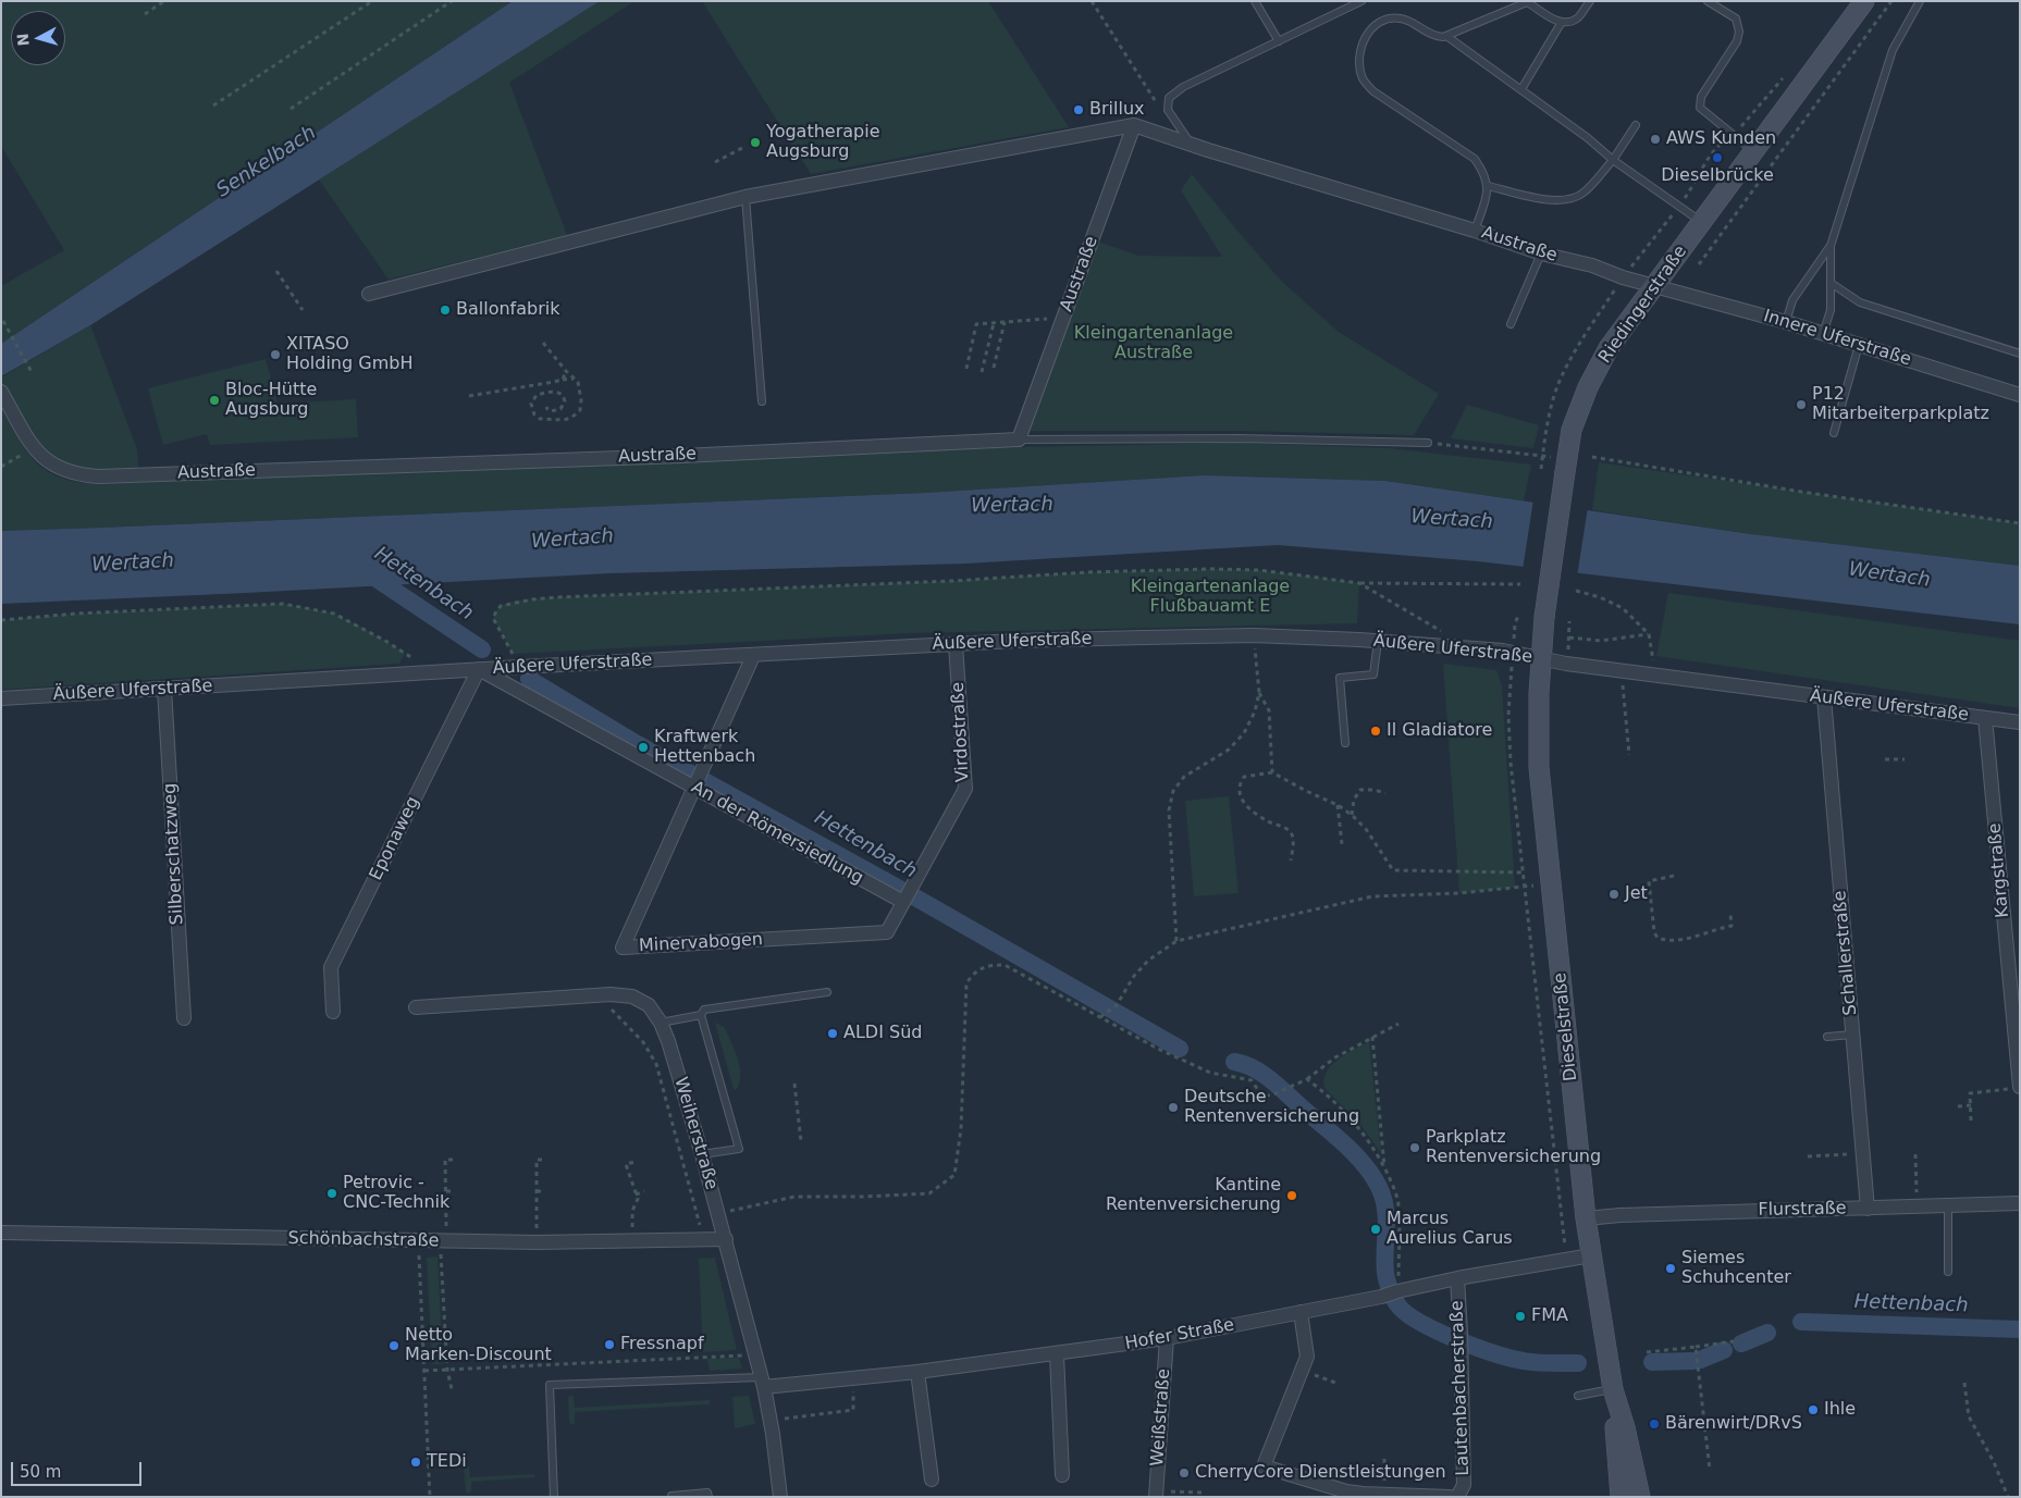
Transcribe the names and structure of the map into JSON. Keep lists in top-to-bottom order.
{
  "streets": {
    "main road": ["Riedingerstraße", "Dieselstraße"],
    "street": [
      "Austraße",
      "Innere Uferstraße",
      "Äußere Uferstraße",
      "Virdostraße",
      "An der Römersiedlung",
      "Eponaweg",
      "Silberschatzweg",
      "Kargstraße",
      "Minervabogen",
      "Schallerstraße",
      "Weiherstraße",
      "Flurstraße",
      "Schönbachstraße",
      "Hofer Straße",
      "Lautenbacherstraße",
      "Weißstraße"
    ]
  },
  "crossings": [
    ["Austraße", "Riedingerstraße"],
    ["Austraße", "Innere Uferstraße"],
    ["Riedingerstraße", "Innere Uferstraße"],
    ["Riedingerstraße", "Äußere Uferstraße"],
    ["Riedingerstraße", "Dieselstraße"],
    ["Äußere Uferstraße", "Virdostraße"],
    ["Äußere Uferstraße", "An der Römersiedlung"],
    ["Äußere Uferstraße", "Eponaweg"],
    ["Äußere Uferstraße", "Silberschatzweg"],
    ["Äußere Uferstraße", "Kargstraße"],
    ["Äußere Uferstraße", "Schallerstraße"],
    ["Äußere Uferstraße", "Dieselstraße"],
    ["Virdostraße", "An der Römersiedlung"],
    ["Virdostraße", "Minervabogen"],
    ["An der Römersiedlung", "Eponaweg"],
    ["An der Römersiedlung", "Minervabogen"],
    ["Schallerstraße", "Flurstraße"],
    ["Dieselstraße", "Flurstraße"],
    ["Dieselstraße", "Hofer Straße"],
    ["Weiherstraße", "Schönbachstraße"],
    ["Weiherstraße", "Hofer Straße"],
    ["Hofer Straße", "Lautenbacherstraße"],
    ["Hofer Straße", "Weißstraße"]
  ],
  "water": ["Senkelbach", "Wertach", "Hettenbach"],
  "parks": ["Kleingartenanlage Austraße", "Kleingartenanlage Flußbauamt E"],
  "places": [
    "Brillux",
    "AWS Kunden",
    "Yogatherapie Augsburg",
    "Dieselbrücke",
    "Ballonfabrik",
    "XITASO Holding GmbH",
    "Bloc-Hütte Augsburg",
    "P12 Mitarbeiterparkplatz",
    "Il Gladiatore",
    "Kraftwerk Hettenbach",
    "Jet",
    "ALDI Süd",
    "Deutsche Rentenversicherung",
    "Parkplatz Rentenversicherung",
    "Petrovic - CNC-Technik",
    "Kantine Rentenversicherung",
    "Marcus Aurelius Carus",
    "Siemes Schuhcenter",
    "FMA",
    "Fressnapf",
    "Netto Marken-Discount",
    "Ihle",
    "Bärenwirt/DRvS",
    "TEDi",
    "CherryCore Dienstleistungen"
  ],
  "scale_bar": "50 m",
  "north": "left"
}
